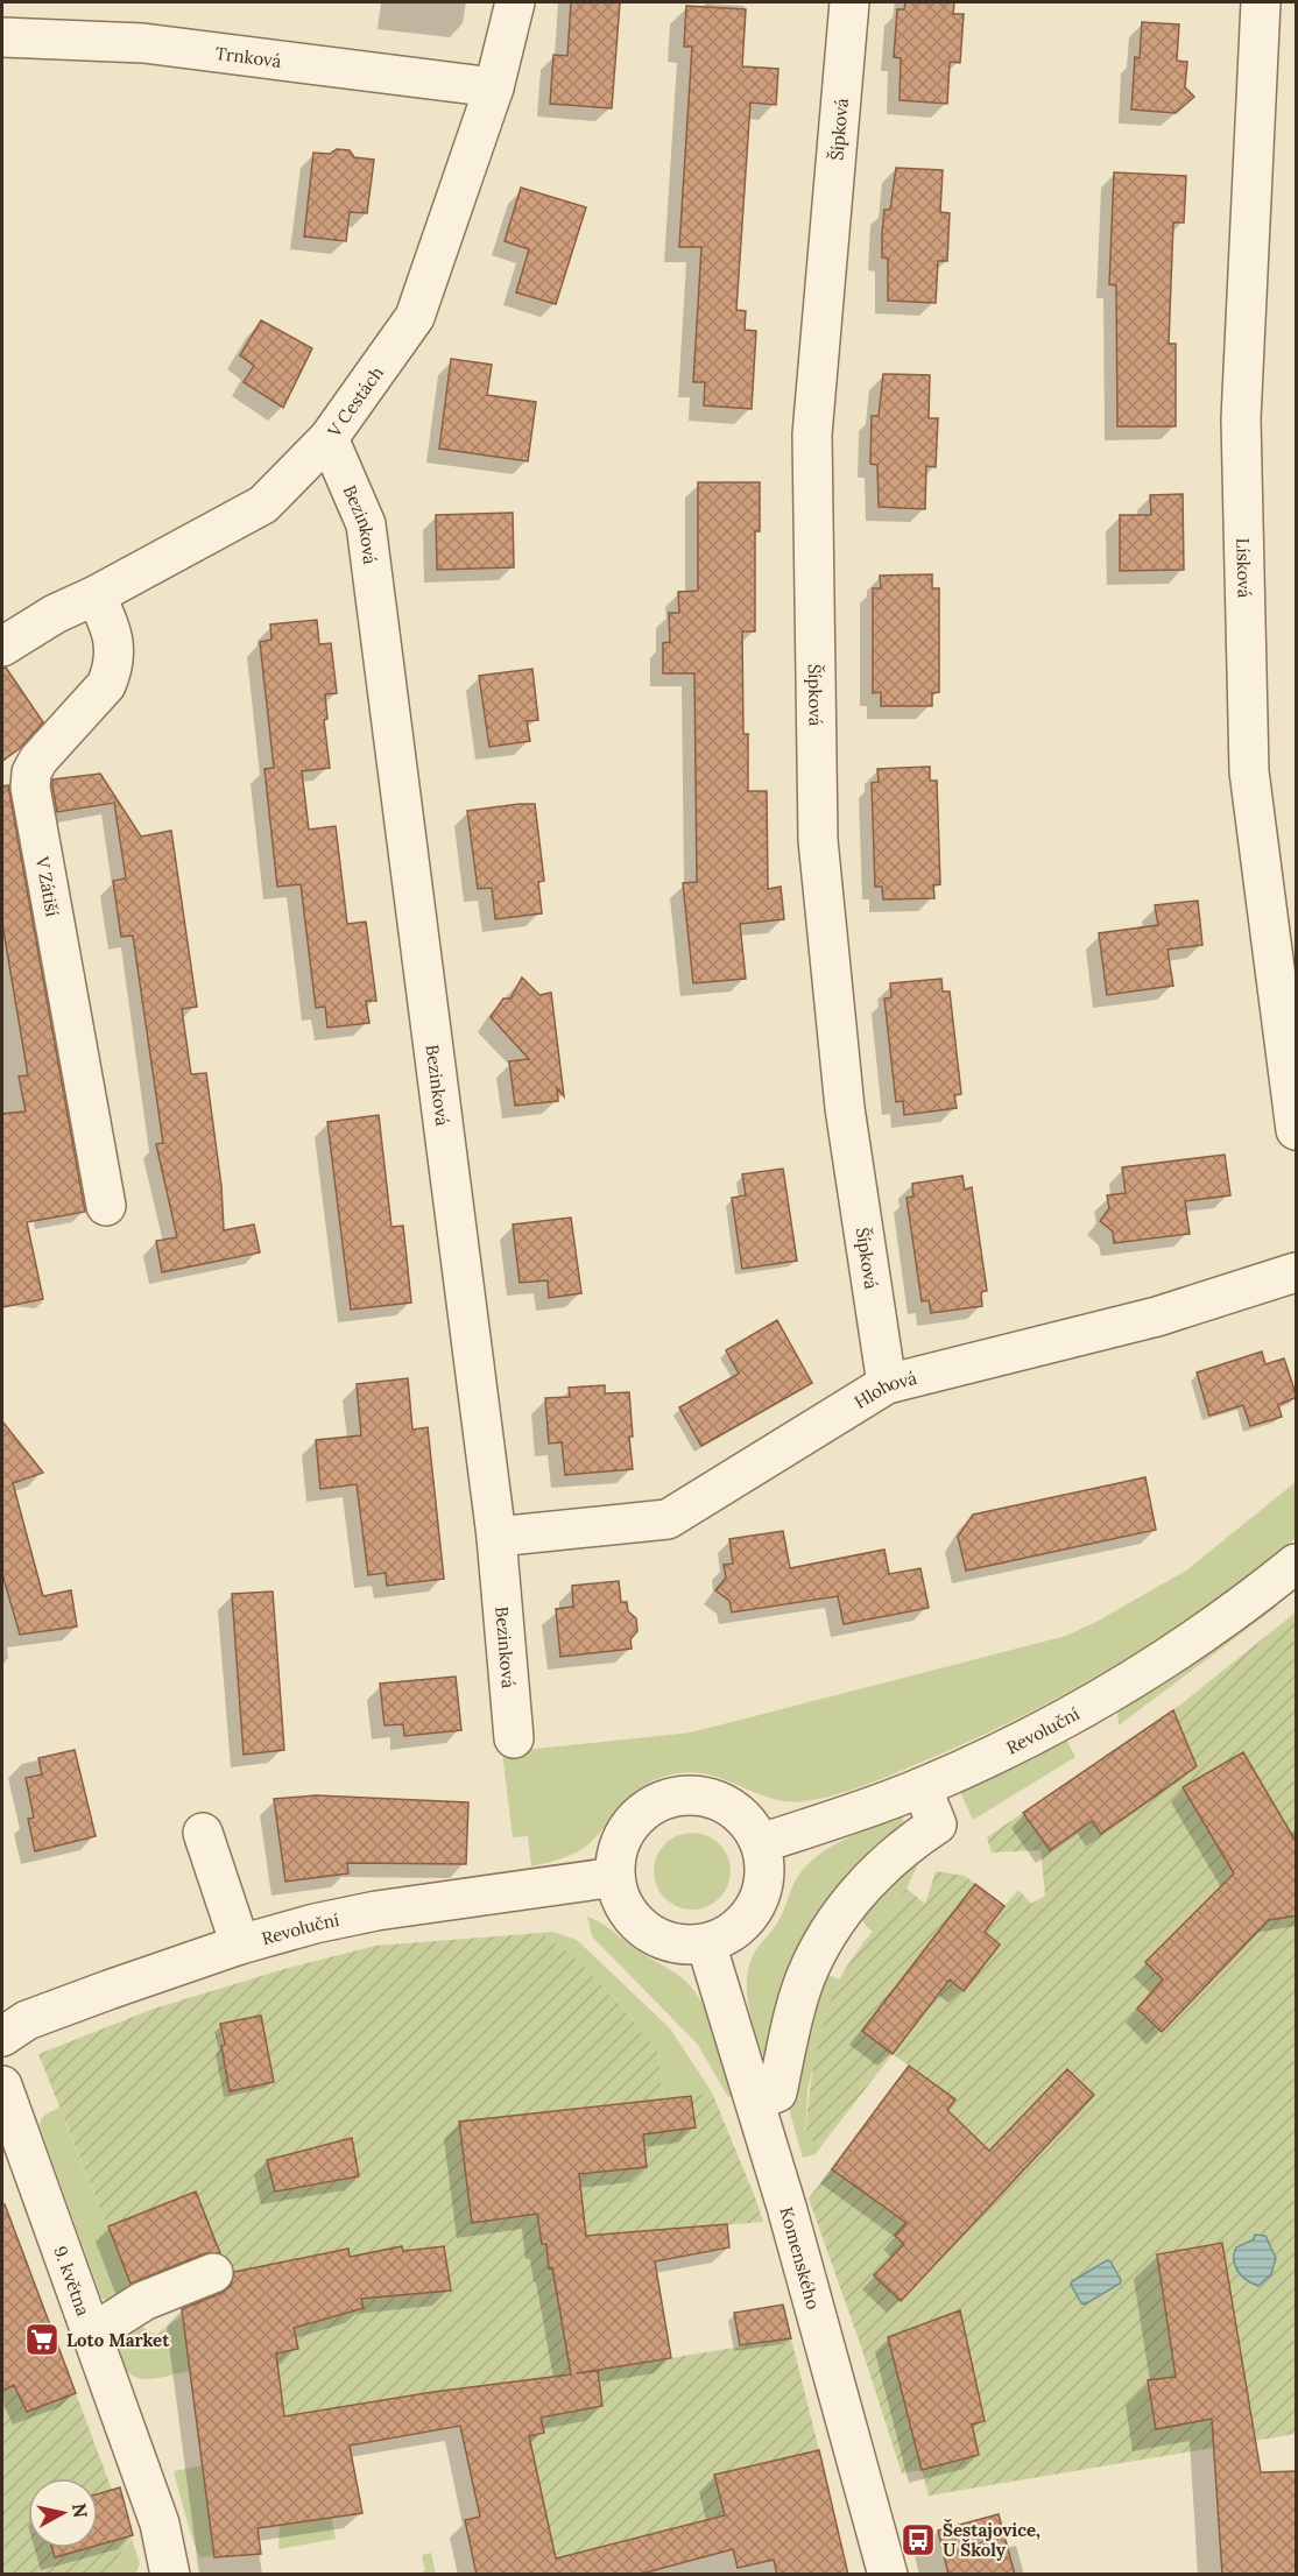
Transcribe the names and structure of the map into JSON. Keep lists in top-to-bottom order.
{
  "streets": {
    "street": [
      "Trnková",
      "Šípková",
      "V Cestách",
      "Bezinková",
      "Lísková",
      "V Zátiší",
      "Hlohová",
      "Revoluční",
      "Komenského",
      "9. května"
    ]
  },
  "crossings": [
    ["Trnková", "V Cestách"],
    ["Šípková", "Hlohová"],
    ["V Cestách", "Bezinková"],
    ["V Cestách", "V Zátiší"],
    ["Bezinková", "Hlohová"],
    ["Revoluční", "Komenského"]
  ],
  "places": {
    "supermarket": ["Loto Market"],
    "bus stop": ["Šestajovice, U Školy"]
  },
  "north": "right"
}
